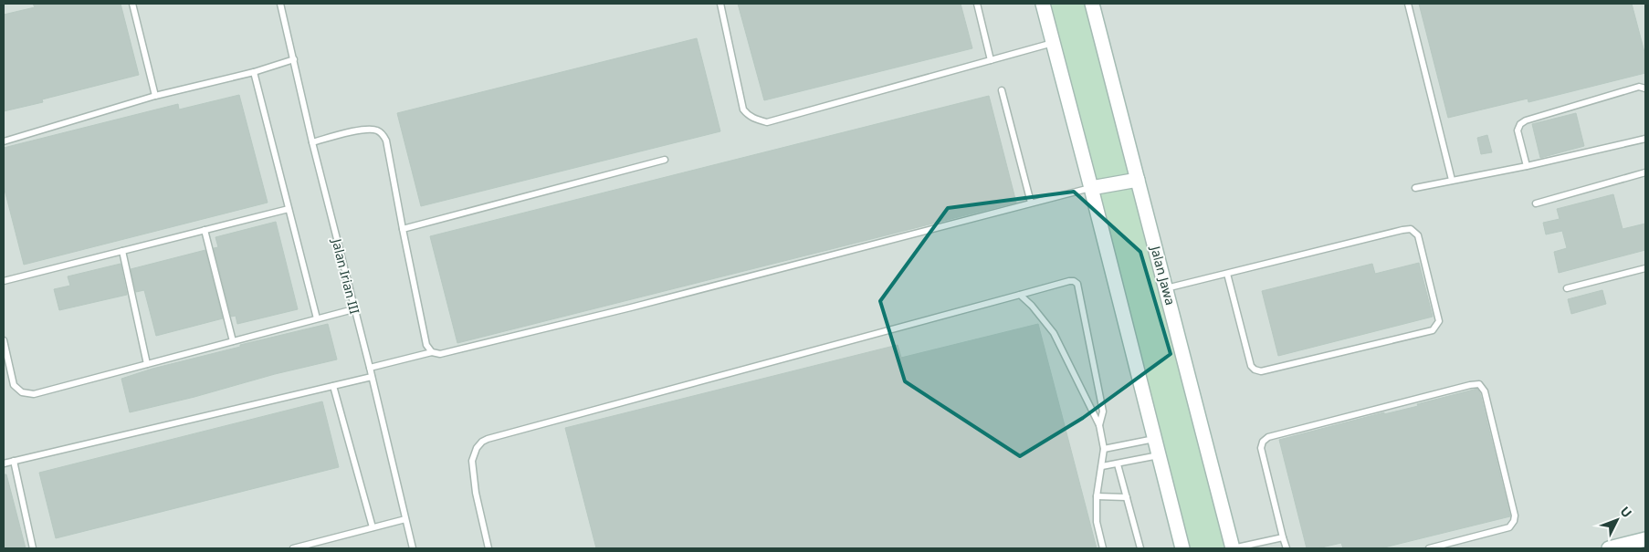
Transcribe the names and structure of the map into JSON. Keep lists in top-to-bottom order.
{
  "streets": {
    "street": ["Jalan Jawa"],
    "lane": ["Jalan Irian III"]
  },
  "north": "top right"
}
